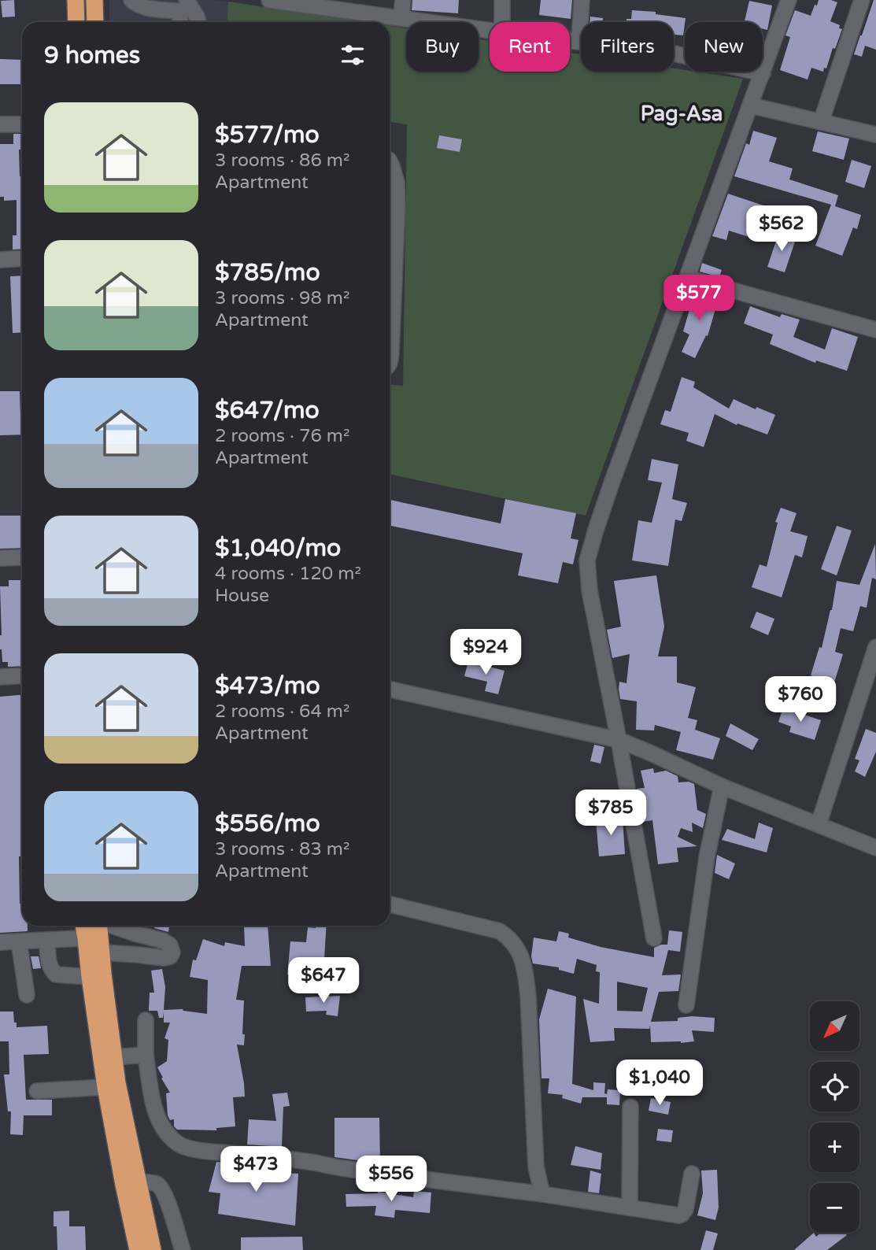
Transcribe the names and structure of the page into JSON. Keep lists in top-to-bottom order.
{
  "districts": ["Pag-Asa"],
  "north": "bottom left",
  "page": {
    "chip": [
      "Buy",
      "Rent",
      "Filters",
      "New"
    ],
    "heading": "9 homes",
    "list": [
      {
        "name": "$577/mo",
        "note": "3 rooms · 86 m² · Apartment"
      },
      {
        "name": "$785/mo",
        "note": "3 rooms · 98 m² · Apartment"
      },
      {
        "name": "$647/mo",
        "note": "2 rooms · 76 m² · Apartment"
      },
      {
        "name": "$1,040/mo",
        "note": "4 rooms · 120 m² · House"
      },
      {
        "name": "$473/mo",
        "note": "2 rooms · 64 m² · Apartment"
      },
      {
        "name": "$556/mo",
        "note": "3 rooms · 83 m² · Apartment"
      }
    ],
    "price": [
      "$562",
      "$577",
      "$924",
      "$760",
      "$785",
      "$647",
      "$1,040",
      "$473",
      "$556"
    ],
    "map_buttons": ["+", "−"]
  }
}
